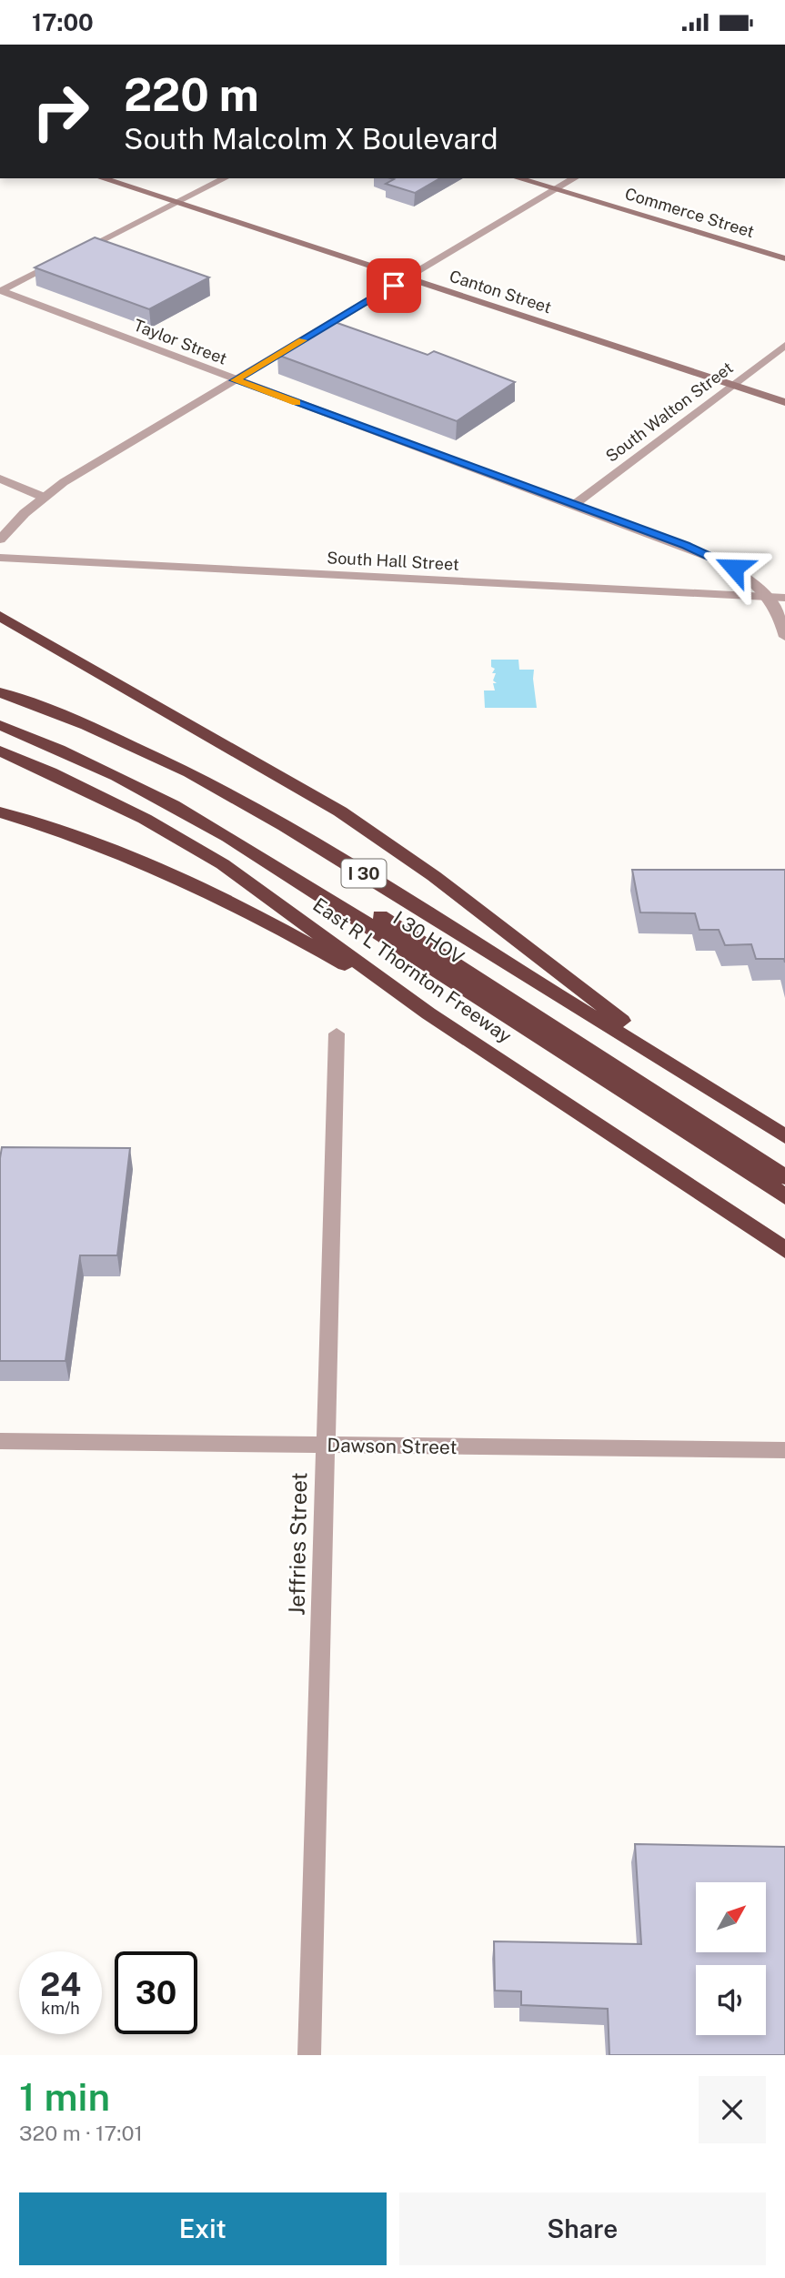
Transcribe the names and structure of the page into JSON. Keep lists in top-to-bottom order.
{
  "streets": {
    "highway": ["I 30", "I 30 HOV", "East R L Thornton Freeway"],
    "main road": ["Commerce Street", "Canton Street"],
    "street": [
      "Taylor Street",
      "South Walton Street",
      "South Hall Street",
      "Dawson Street",
      "Jeffries Street"
    ]
  },
  "crossings": [
    ["Canton Street", "South Walton Street"],
    ["Taylor Street", "South Walton Street"],
    ["Taylor Street", "South Hall Street"],
    ["Dawson Street", "Jeffries Street"]
  ],
  "north": "top right",
  "page": {
    "status": "17:00",
    "turn": ["220 m", "South Malcolm X Boulevard"],
    "speed": "24 km/h",
    "limit": "30",
    "heading": ["1 min", "320 m · 17:01"],
    "buttons": ["Exit", "Share"]
  }
}
